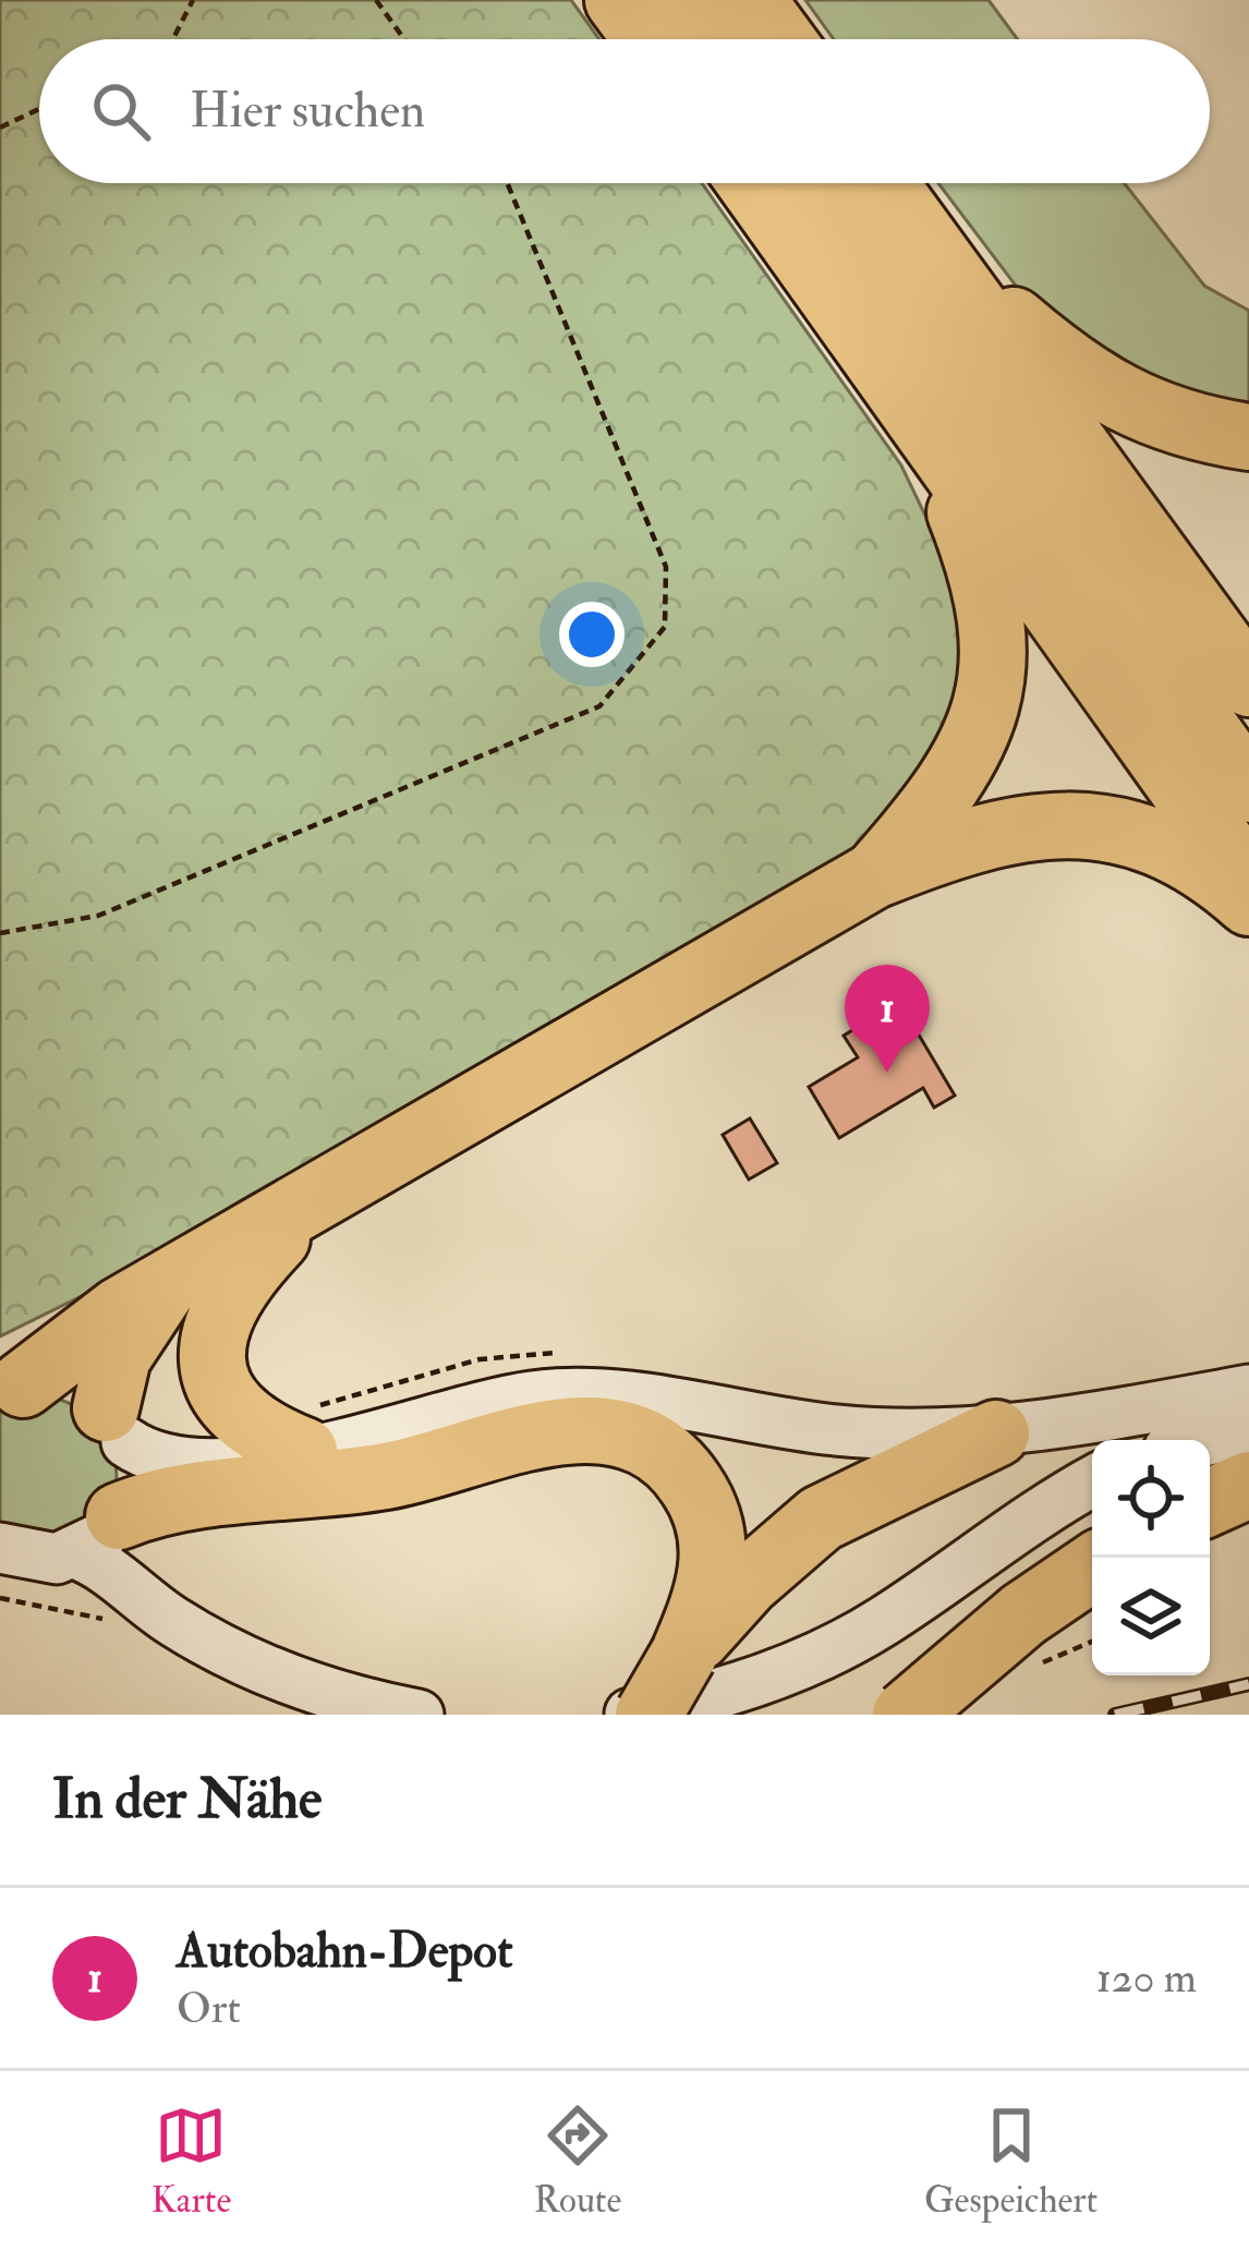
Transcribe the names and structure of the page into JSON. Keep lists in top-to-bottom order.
{
  "page": {
    "search": "Hier suchen",
    "pins": "1",
    "heading": "In der Nähe",
    "list": [
      {
        "mark": "1",
        "name": "Autobahn-Depot",
        "note": "Ort",
        "value": "120 m"
      }
    ],
    "nav": ["Karte", "Route", "Gespeichert"]
  }
}
